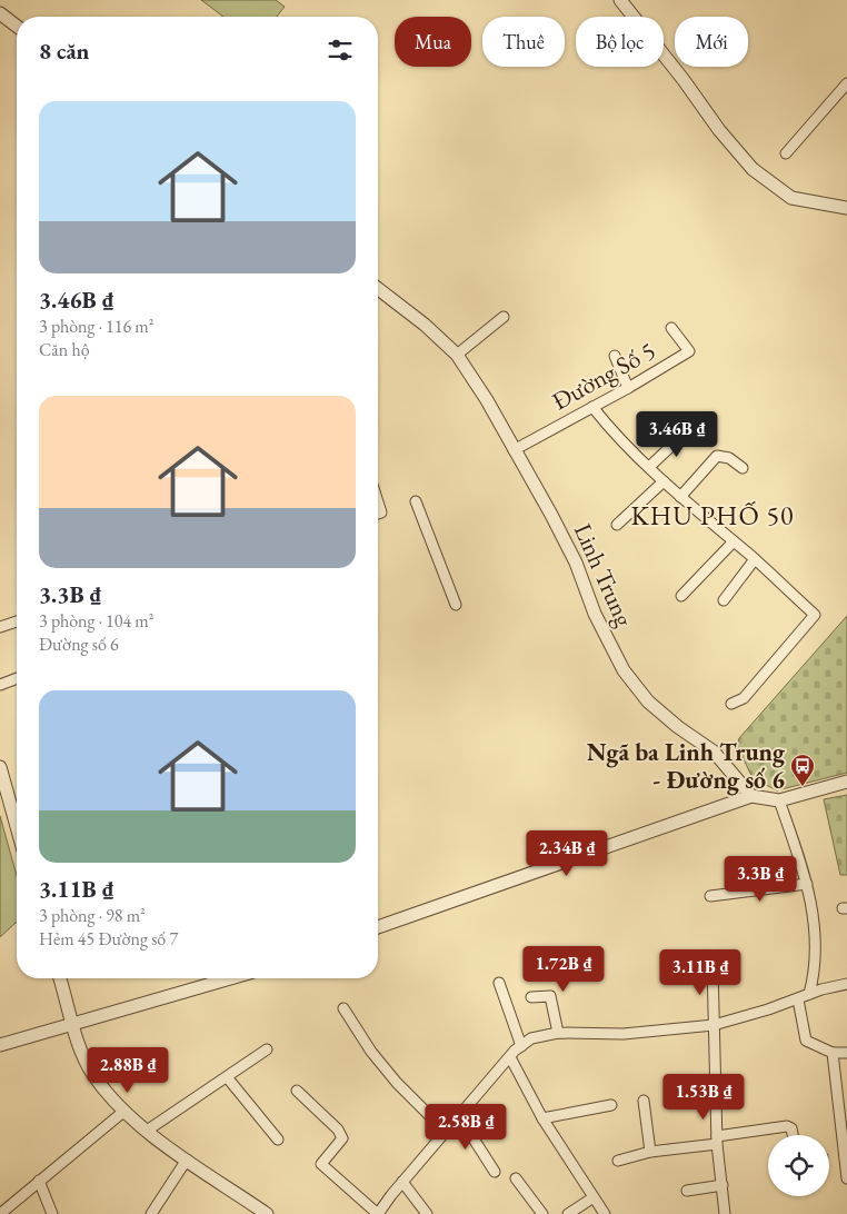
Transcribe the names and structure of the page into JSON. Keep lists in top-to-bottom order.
{
  "streets": {
    "street": ["Đường Số 5", "Linh Trung"]
  },
  "crossings": [
    ["Đường Số 5", "Linh Trung"]
  ],
  "districts": ["KHU PHỐ 50"],
  "places": {
    "bus stop": ["Ngã ba Linh Trung - Đường số 6"]
  },
  "page": {
    "chip": [
      "Mua",
      "Thuê",
      "Bộ lọc",
      "Mới"
    ],
    "heading": "8 căn",
    "list": [
      {
        "name": "3.46B ₫",
        "note": "3 phòng · 116 m² · Căn hộ"
      },
      {
        "name": "3.3B ₫",
        "note": "3 phòng · 104 m² · Đường số 6"
      },
      {
        "name": "3.11B ₫",
        "note": "3 phòng · 98 m² · Hẻm 45 Đường số 7"
      }
    ],
    "price": [
      "3.46B ₫",
      "2.34B ₫",
      "3.3B ₫",
      "1.72B ₫",
      "3.11B ₫",
      "2.88B ₫",
      "1.53B ₫",
      "2.58B ₫"
    ]
  }
}
